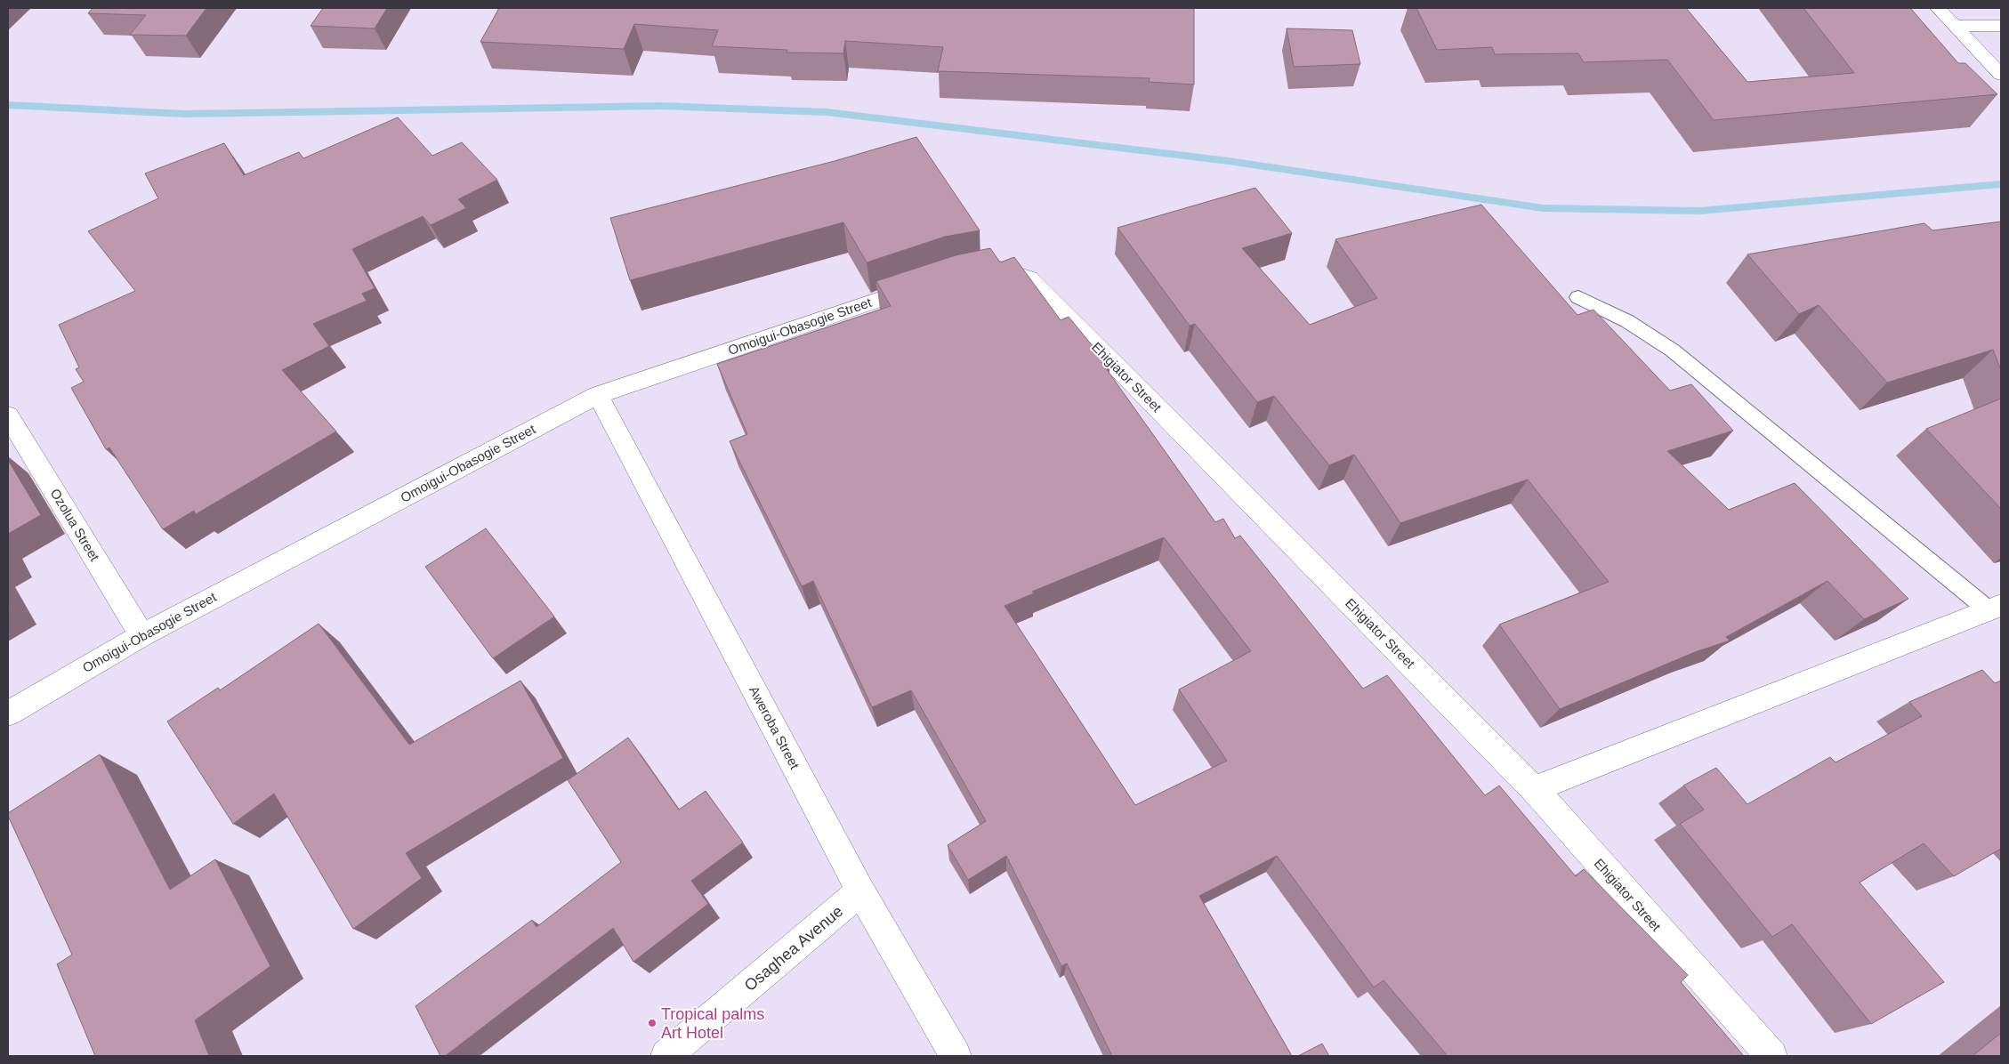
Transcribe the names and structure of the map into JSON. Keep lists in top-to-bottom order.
{
  "streets": {
    "street": [
      "Omoigui-Obasogie Street",
      "Ehigiator Street",
      "Ozolua Street",
      "Aweroba Street",
      "Osaghea Avenue"
    ]
  },
  "crossings": [
    ["Omoigui-Obasogie Street", "Ozolua Street"],
    ["Omoigui-Obasogie Street", "Aweroba Street"],
    ["Aweroba Street", "Osaghea Avenue"]
  ],
  "places": ["Tropical palms Art Hotel"]
}
